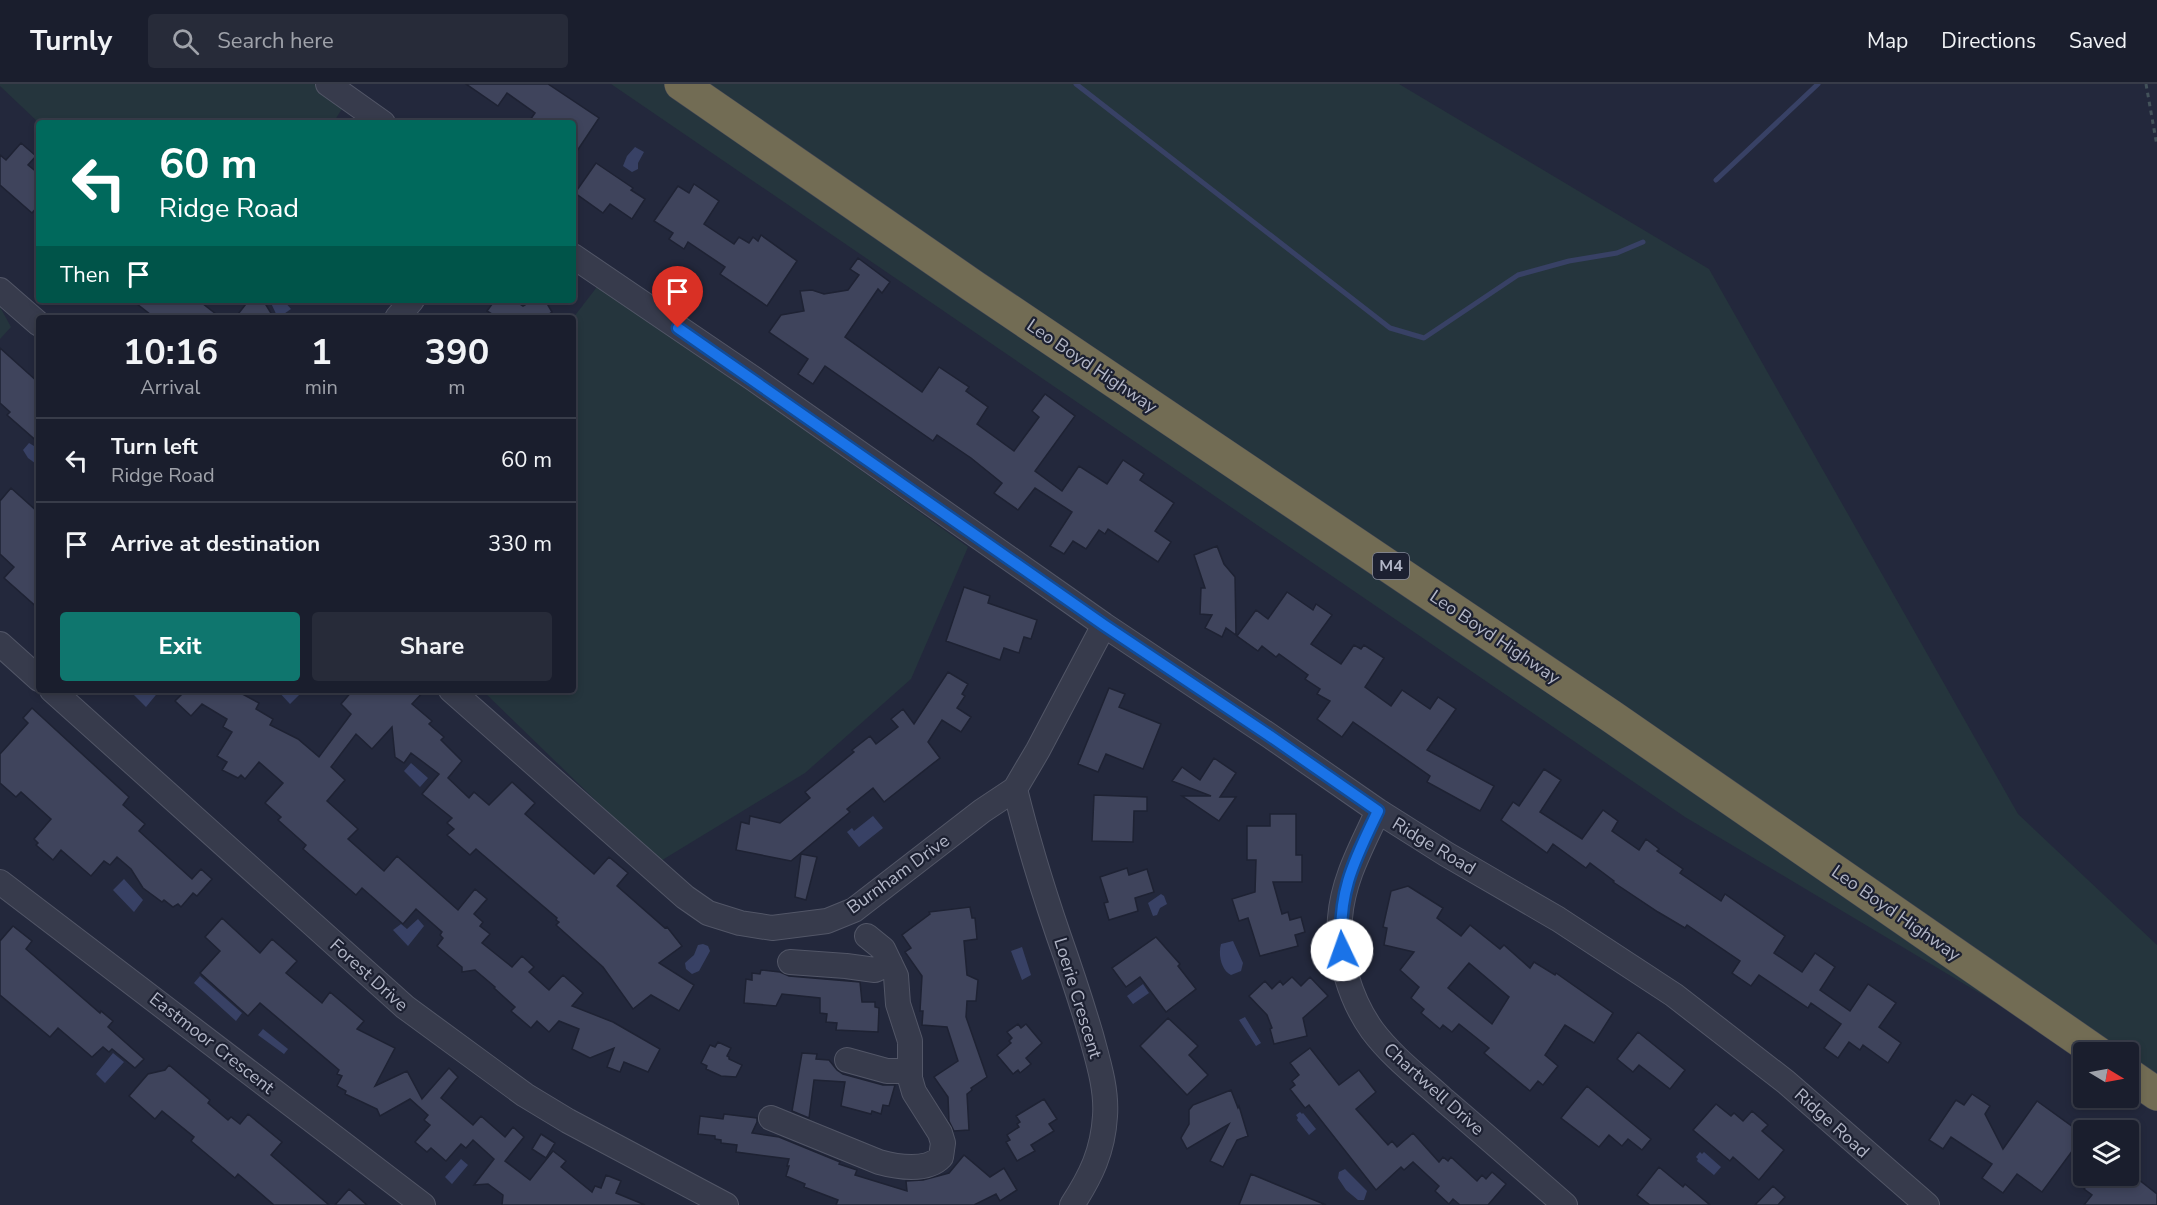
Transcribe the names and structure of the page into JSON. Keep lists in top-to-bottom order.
{
  "streets": {
    "highway": ["Leo Boyd Highway", "M4"],
    "street": [
      "Ridge Road",
      "Burnham Drive",
      "Forest Drive",
      "Loerie Crescent",
      "Eastmoor Crescent",
      "Chartwell Drive"
    ]
  },
  "crossings": [
    ["Ridge Road", "Burnham Drive"],
    ["Ridge Road", "Chartwell Drive"],
    ["Burnham Drive", "Loerie Crescent"]
  ],
  "north": "right",
  "page": {
    "header": "Turnly",
    "search": "Search here",
    "nav": ["Map", "Directions", "Saved"],
    "turn": ["60 m", "Ridge Road"],
    "then": "Then",
    "eta": [
      "10:16",
      "Arrival",
      "1",
      "min",
      "390",
      "m"
    ],
    "list": [
      {
        "name": "Turn left",
        "note": "Ridge Road",
        "value": "60 m"
      },
      {
        "name": "Arrive at destination",
        "value": "330 m"
      }
    ],
    "buttons": ["Exit", "Share"]
  }
}
